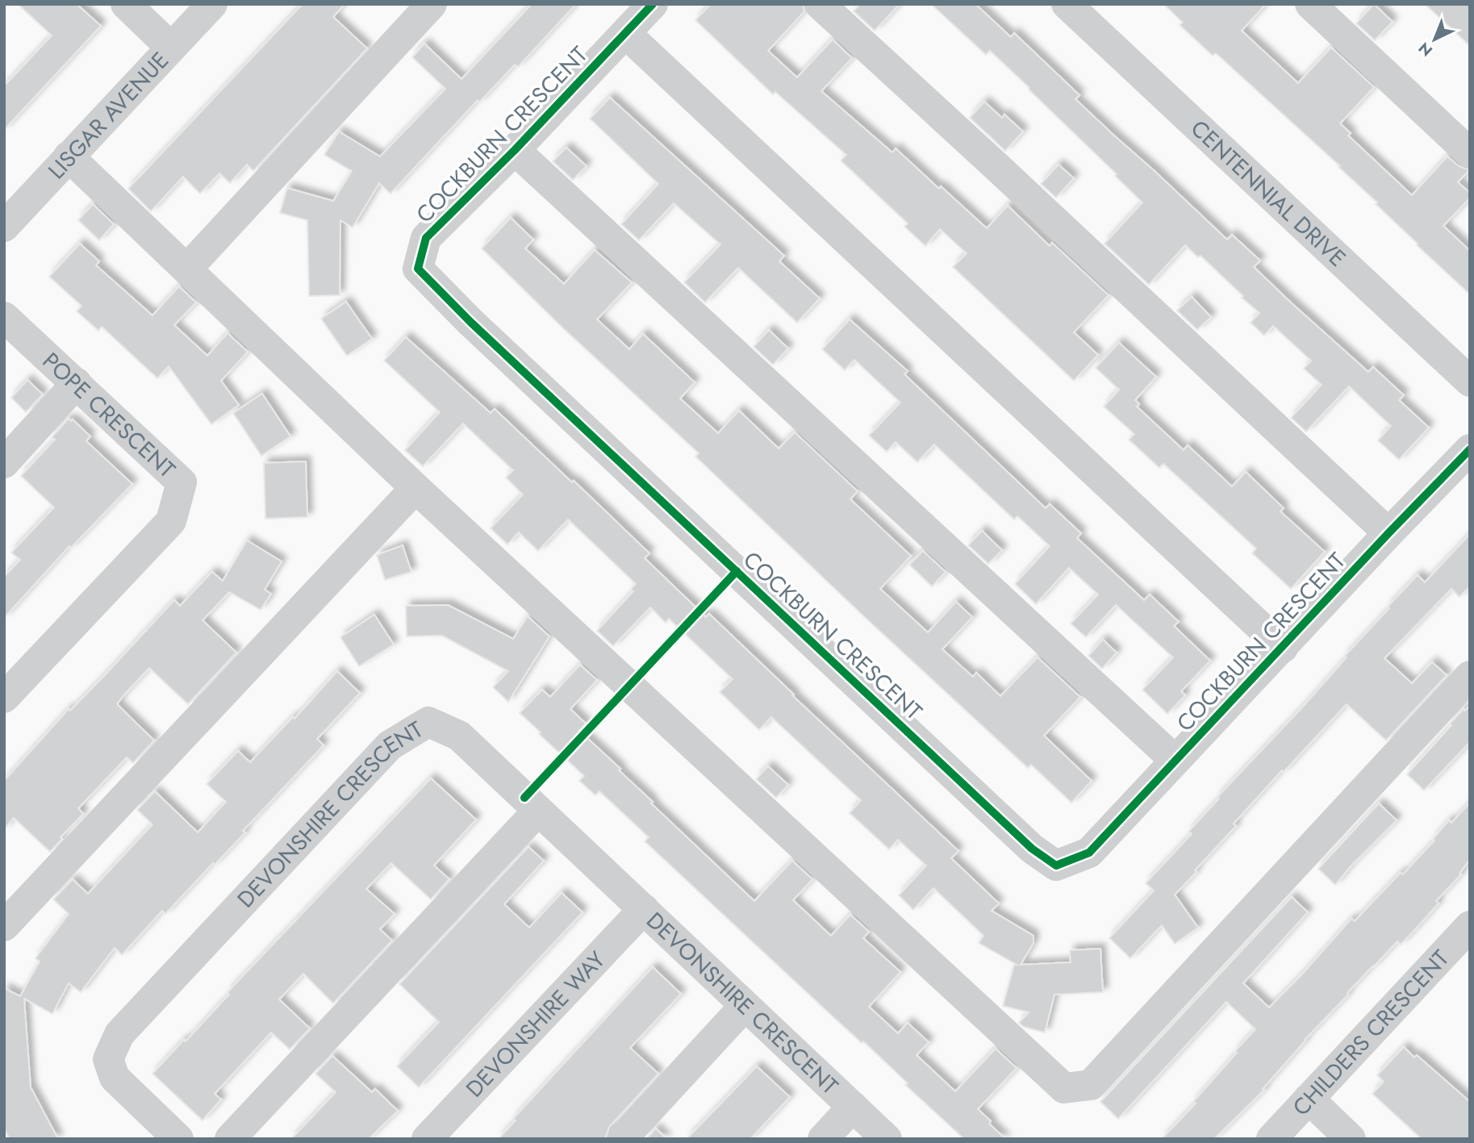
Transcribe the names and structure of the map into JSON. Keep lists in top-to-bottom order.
{
  "streets": {
    "street": [
      "LISGAR AVENUE",
      "COCKBURN CRESCENT",
      "CENTENNIAL DRIVE",
      "POPE CRESCENT",
      "DEVONSHIRE CRESCENT",
      "DEVONSHIRE WAY",
      "CHILDERS CRESCENT"
    ]
  },
  "crossings": [
    ["DEVONSHIRE CRESCENT", "DEVONSHIRE WAY"]
  ],
  "north": "bottom left"
}
